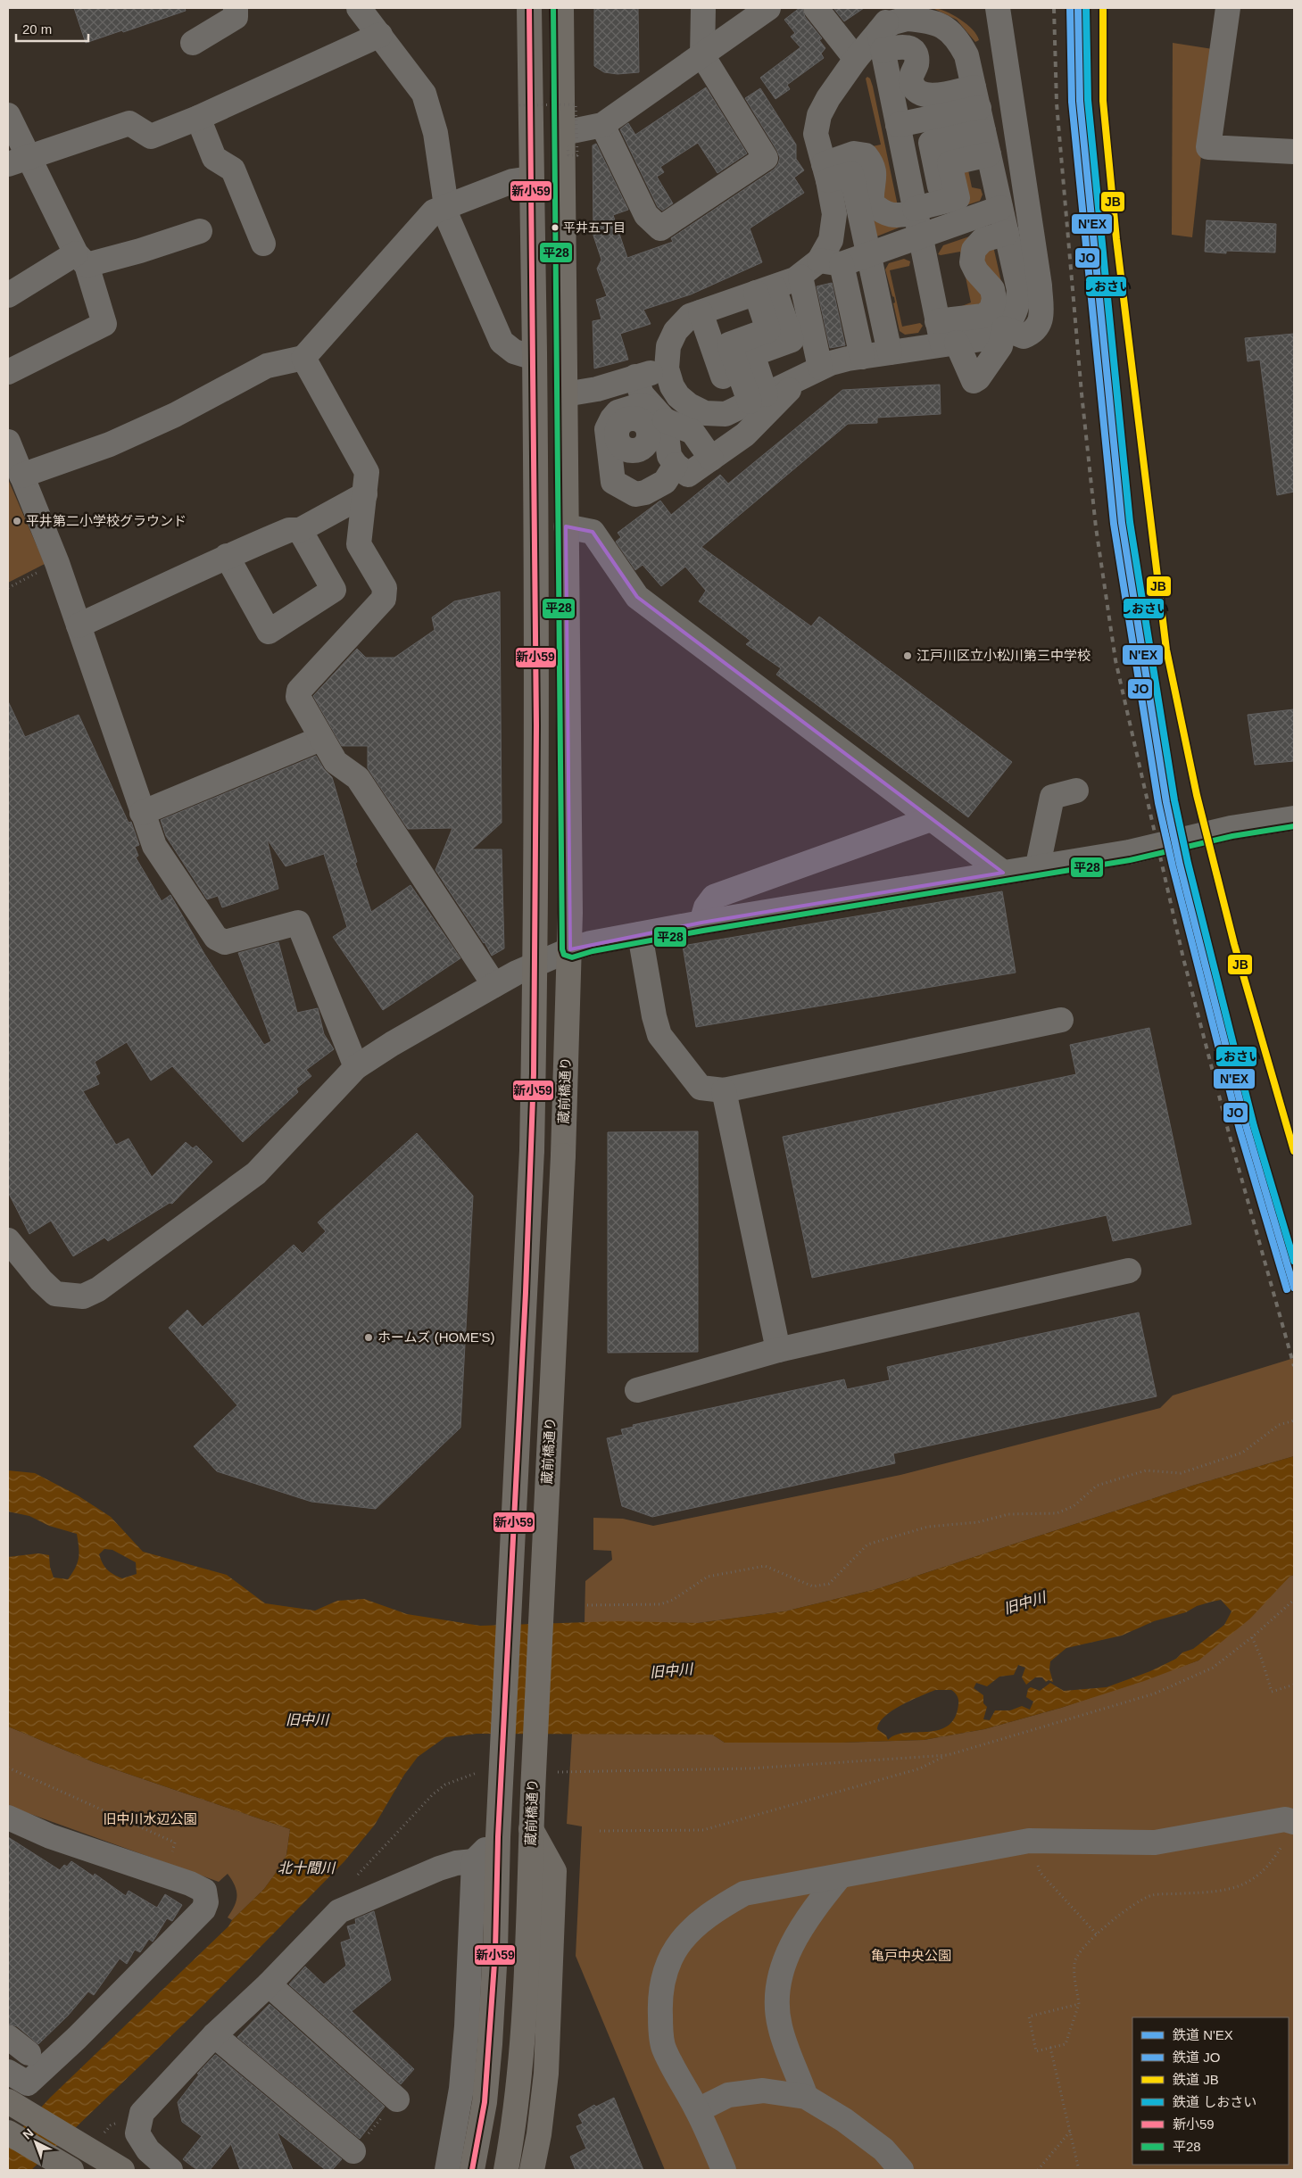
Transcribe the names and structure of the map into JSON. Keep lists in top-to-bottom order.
{
  "streets": {
    "main road": ["蔵前橋通り"]
  },
  "water": ["旧中川", "北十間川"],
  "parks": ["旧中川水辺公園", "亀戸中央公園"],
  "places": [
    "平井五丁目",
    "平井第二小学校グラウンド",
    "江戸川区立小松川第三中学校",
    "ホームズ (HOME'S)"
  ],
  "lines": [
    "rail line N'EX",
    "rail line JO",
    "rail line JB",
    "rail line しおさい",
    "transit line 新小59",
    "transit line 平28"
  ],
  "legend": [
    "鉄道 N'EX",
    "鉄道 JO",
    "鉄道 JB",
    "鉄道 しおさい",
    "新小59",
    "平28"
  ],
  "scale_bar": "20 m",
  "north": "top left"
}
